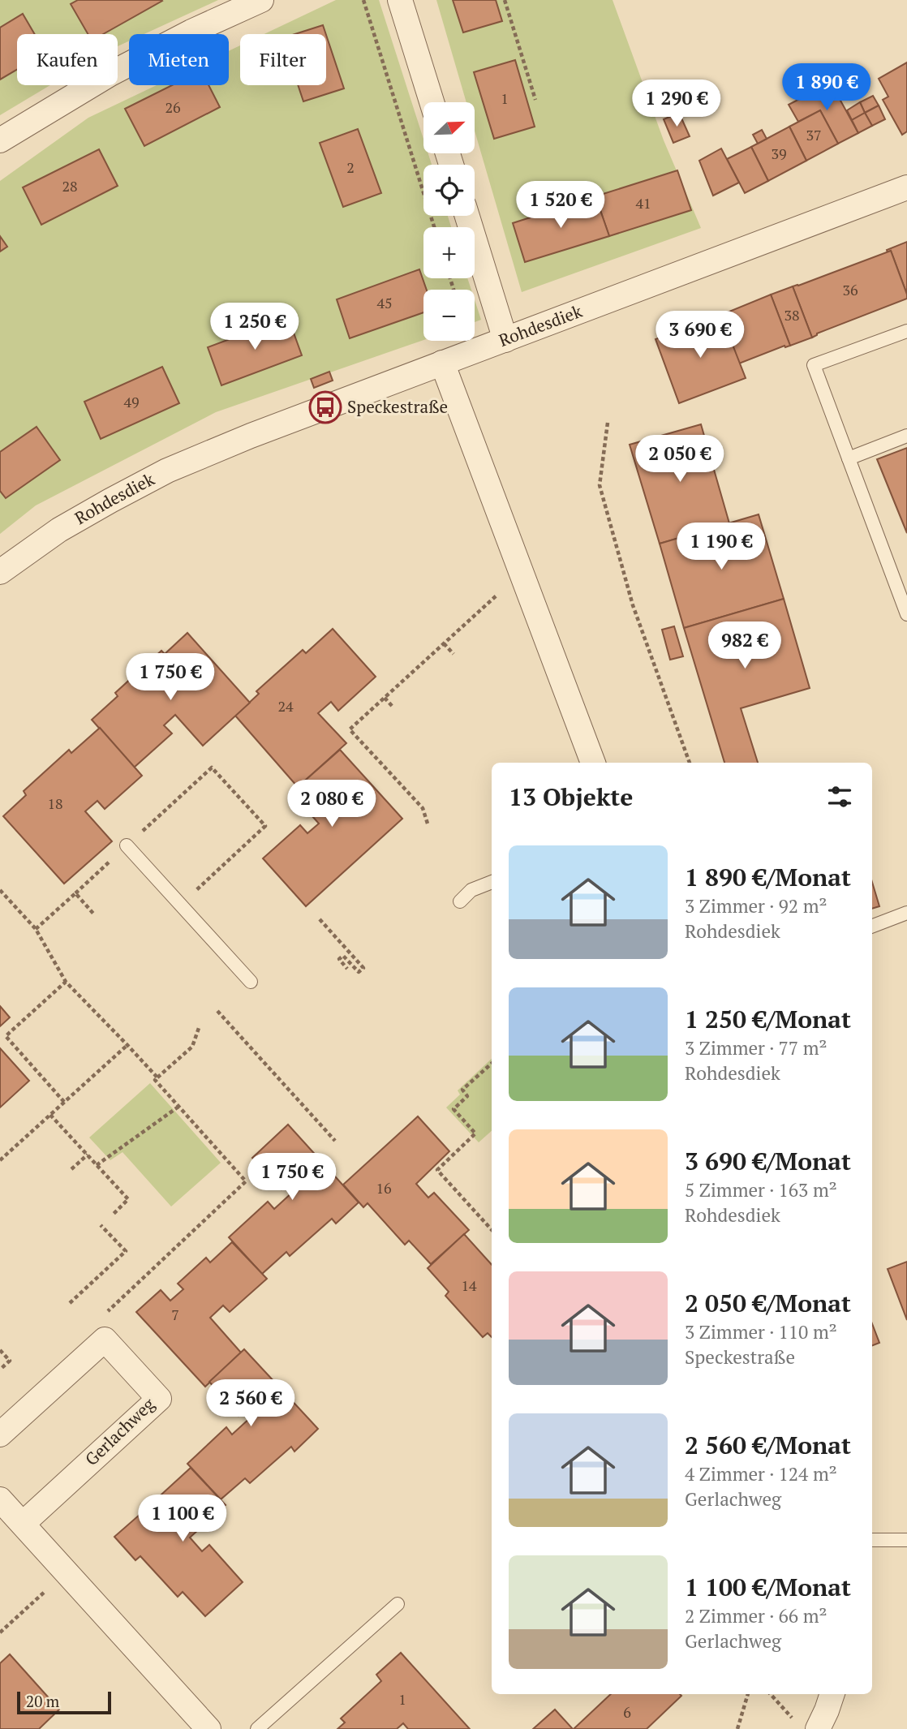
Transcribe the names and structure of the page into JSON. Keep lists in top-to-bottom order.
{
  "streets": {
    "street": ["Rohdesdiek", "Gerlachweg"]
  },
  "places": {
    "bus stop": ["Speckestraße"]
  },
  "house_numbers": [
    "1",
    "26",
    "37",
    "39",
    "2",
    "28",
    "41",
    "36",
    "45",
    "38",
    "49",
    "24",
    "18",
    "16",
    "14",
    "7",
    "1",
    "6"
  ],
  "scale_bar": "20 m",
  "north": "top right",
  "page": {
    "chip": ["Kaufen", "Mieten", "Filter"],
    "price": [
      "1 890 €",
      "1 290 €",
      "1 520 €",
      "1 250 €",
      "3 690 €",
      "2 050 €",
      "1 190 €",
      "982 €",
      "1 750 €",
      "2 080 €",
      "1 750 €",
      "2 560 €",
      "1 100 €"
    ],
    "map_buttons": ["+", "−"],
    "heading": "13 Objekte",
    "list": [
      {
        "name": "1 890 €/Monat",
        "note": "3 Zimmer · 92 m² · Rohdesdiek"
      },
      {
        "name": "1 250 €/Monat",
        "note": "3 Zimmer · 77 m² · Rohdesdiek"
      },
      {
        "name": "3 690 €/Monat",
        "note": "5 Zimmer · 163 m² · Rohdesdiek"
      },
      {
        "name": "2 050 €/Monat",
        "note": "3 Zimmer · 110 m² · Speckestraße"
      },
      {
        "name": "2 560 €/Monat",
        "note": "4 Zimmer · 124 m² · Gerlachweg"
      },
      {
        "name": "1 100 €/Monat",
        "note": "2 Zimmer · 66 m² · Gerlachweg"
      }
    ],
    "scale": "20 m"
  }
}
